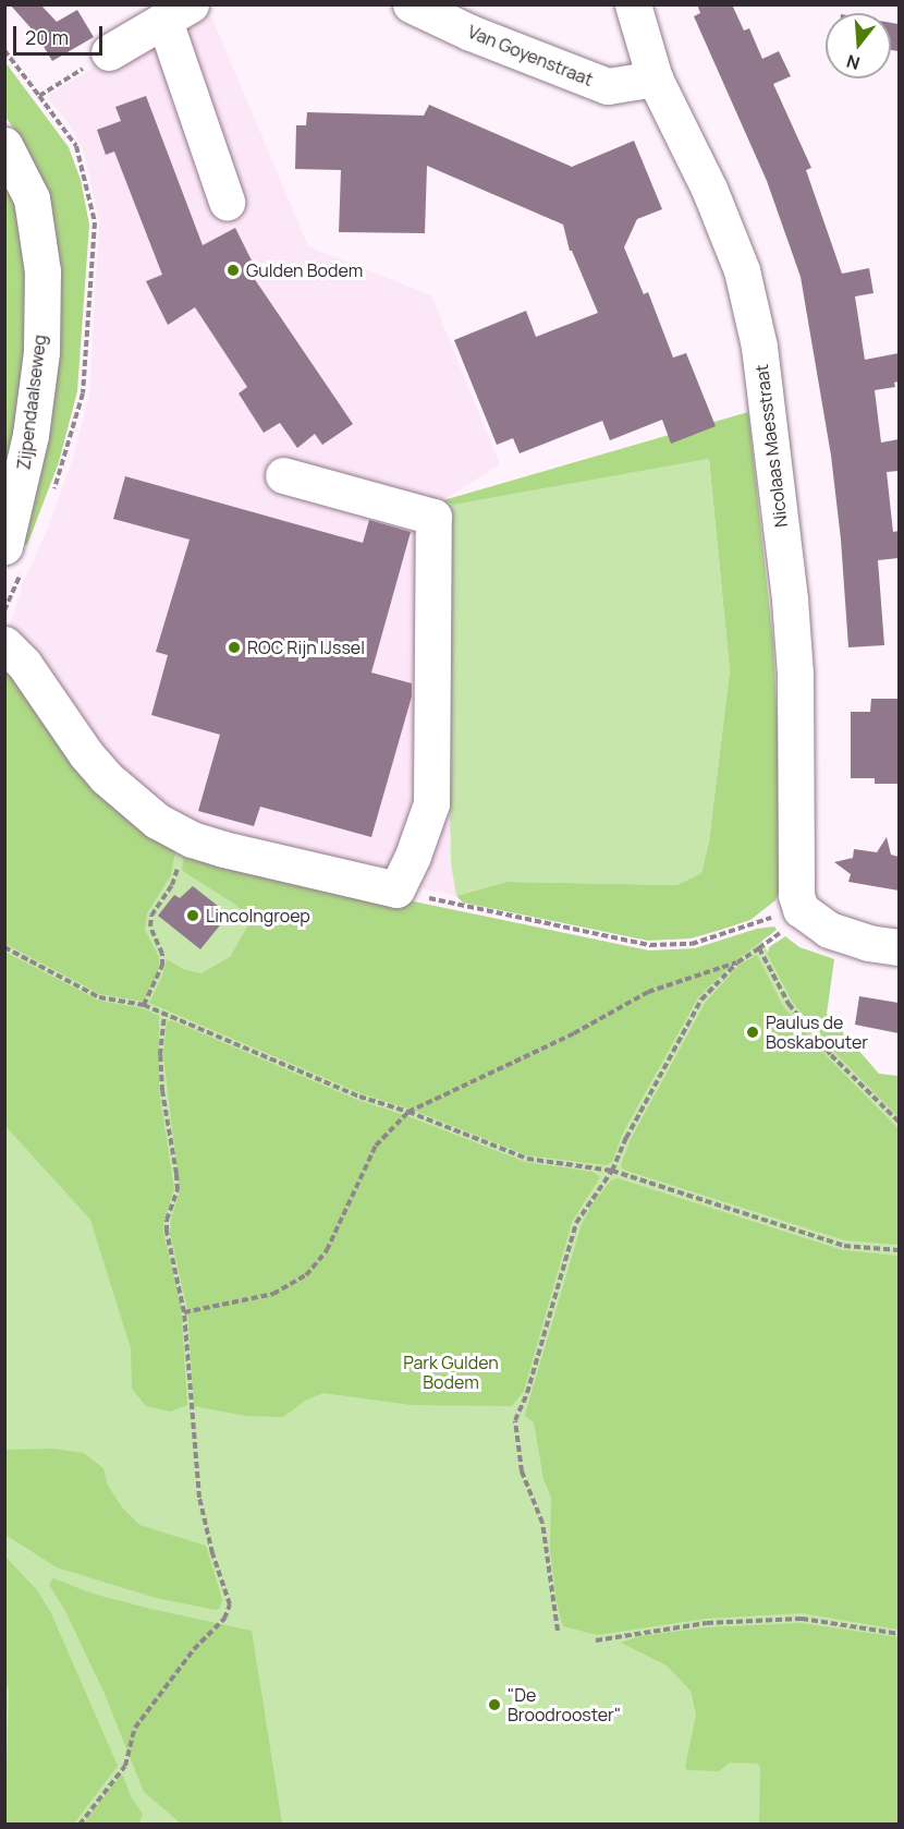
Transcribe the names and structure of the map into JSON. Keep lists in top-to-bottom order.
{
  "streets": {
    "street": ["Van Goyenstraat", "Zijpendaalseweg", "Nicolaas Maesstraat"]
  },
  "crossings": [
    ["Van Goyenstraat", "Nicolaas Maesstraat"]
  ],
  "parks": ["Park Gulden Bodem"],
  "places": [
    "Gulden Bodem",
    "ROC Rijn IJssel",
    "Lincolngroep",
    "Paulus de Boskabouter",
    "\"De Broodrooster\""
  ],
  "scale_bar": "20 m",
  "north": "bottom"
}
